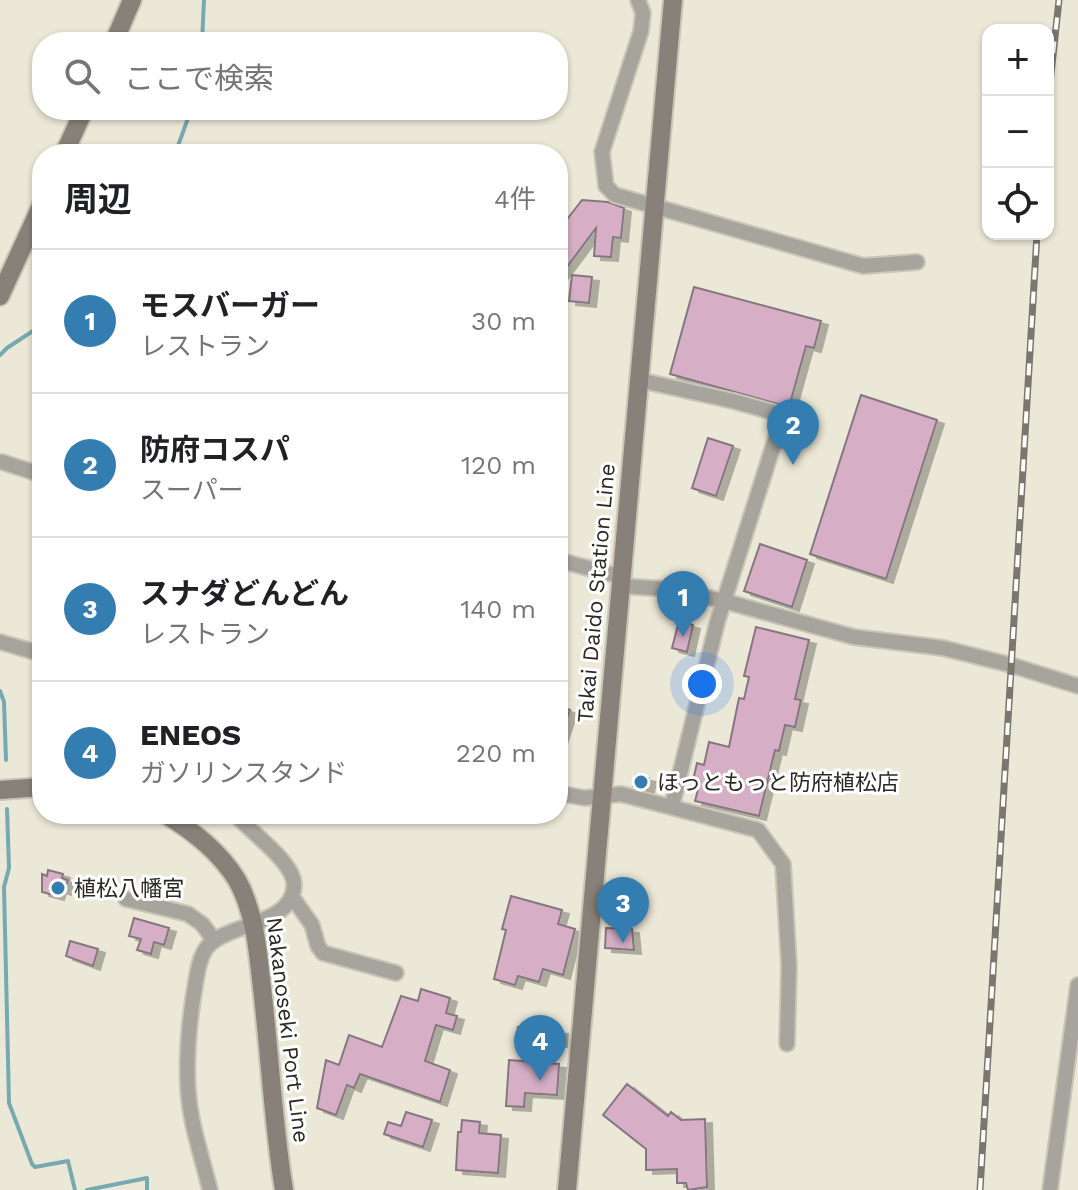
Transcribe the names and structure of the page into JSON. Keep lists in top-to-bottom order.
{
  "streets": {
    "main road": ["Takai Daido Station Line", "Nakanoseki Port Line"]
  },
  "places": ["ほっともっと防府植松店", "植松八幡宮"],
  "page": {
    "map_buttons": ["+", "−"],
    "search": "ここで検索",
    "heading": ["周辺", "4件"],
    "list": [
      {
        "mark": "1",
        "name": "モスバーガー",
        "note": "レストラン",
        "value": "30 m"
      },
      {
        "mark": "2",
        "name": "防府コスパ",
        "note": "スーパー",
        "value": "120 m"
      },
      {
        "mark": "3",
        "name": "スナダどんどん",
        "note": "レストラン",
        "value": "140 m"
      },
      {
        "mark": "4",
        "name": "ENEOS",
        "note": "ガソリンスタンド",
        "value": "220 m"
      }
    ],
    "pins": [
      "2",
      "1",
      "3",
      "4"
    ]
  }
}
